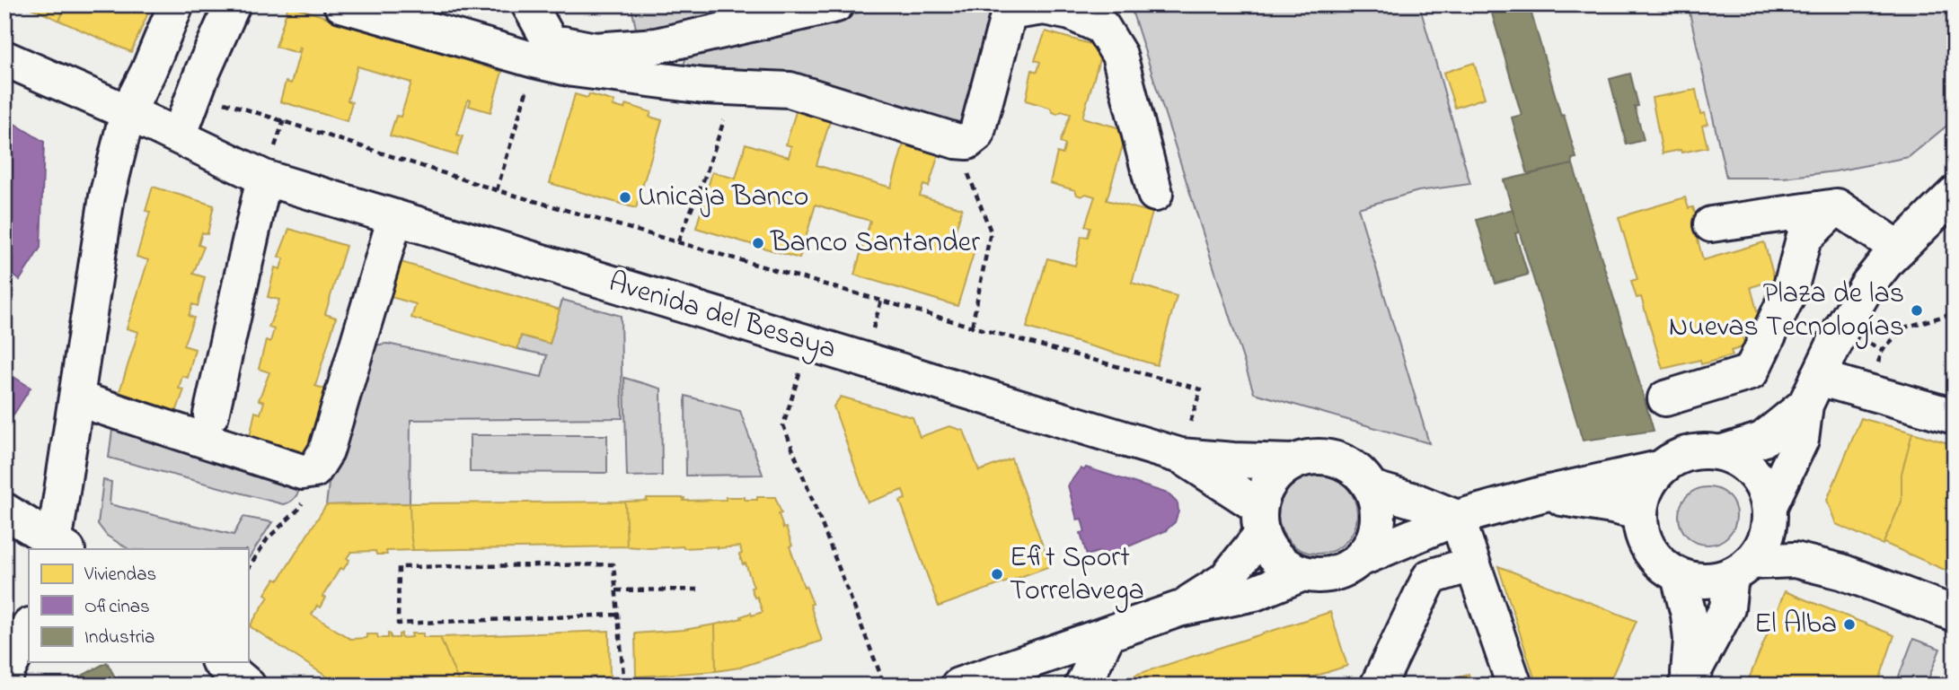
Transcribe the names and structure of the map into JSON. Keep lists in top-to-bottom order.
{
  "streets": {
    "main road": ["Avenida del Besaya"]
  },
  "places": [
    "Unicaja Banco",
    "Banco Santander",
    "Plaza de las Nuevas Tecnologías",
    "Efit Sport Torrelavega",
    "El Alba"
  ],
  "legend": ["Viviendas", "Oficinas", "Industria"]
}
